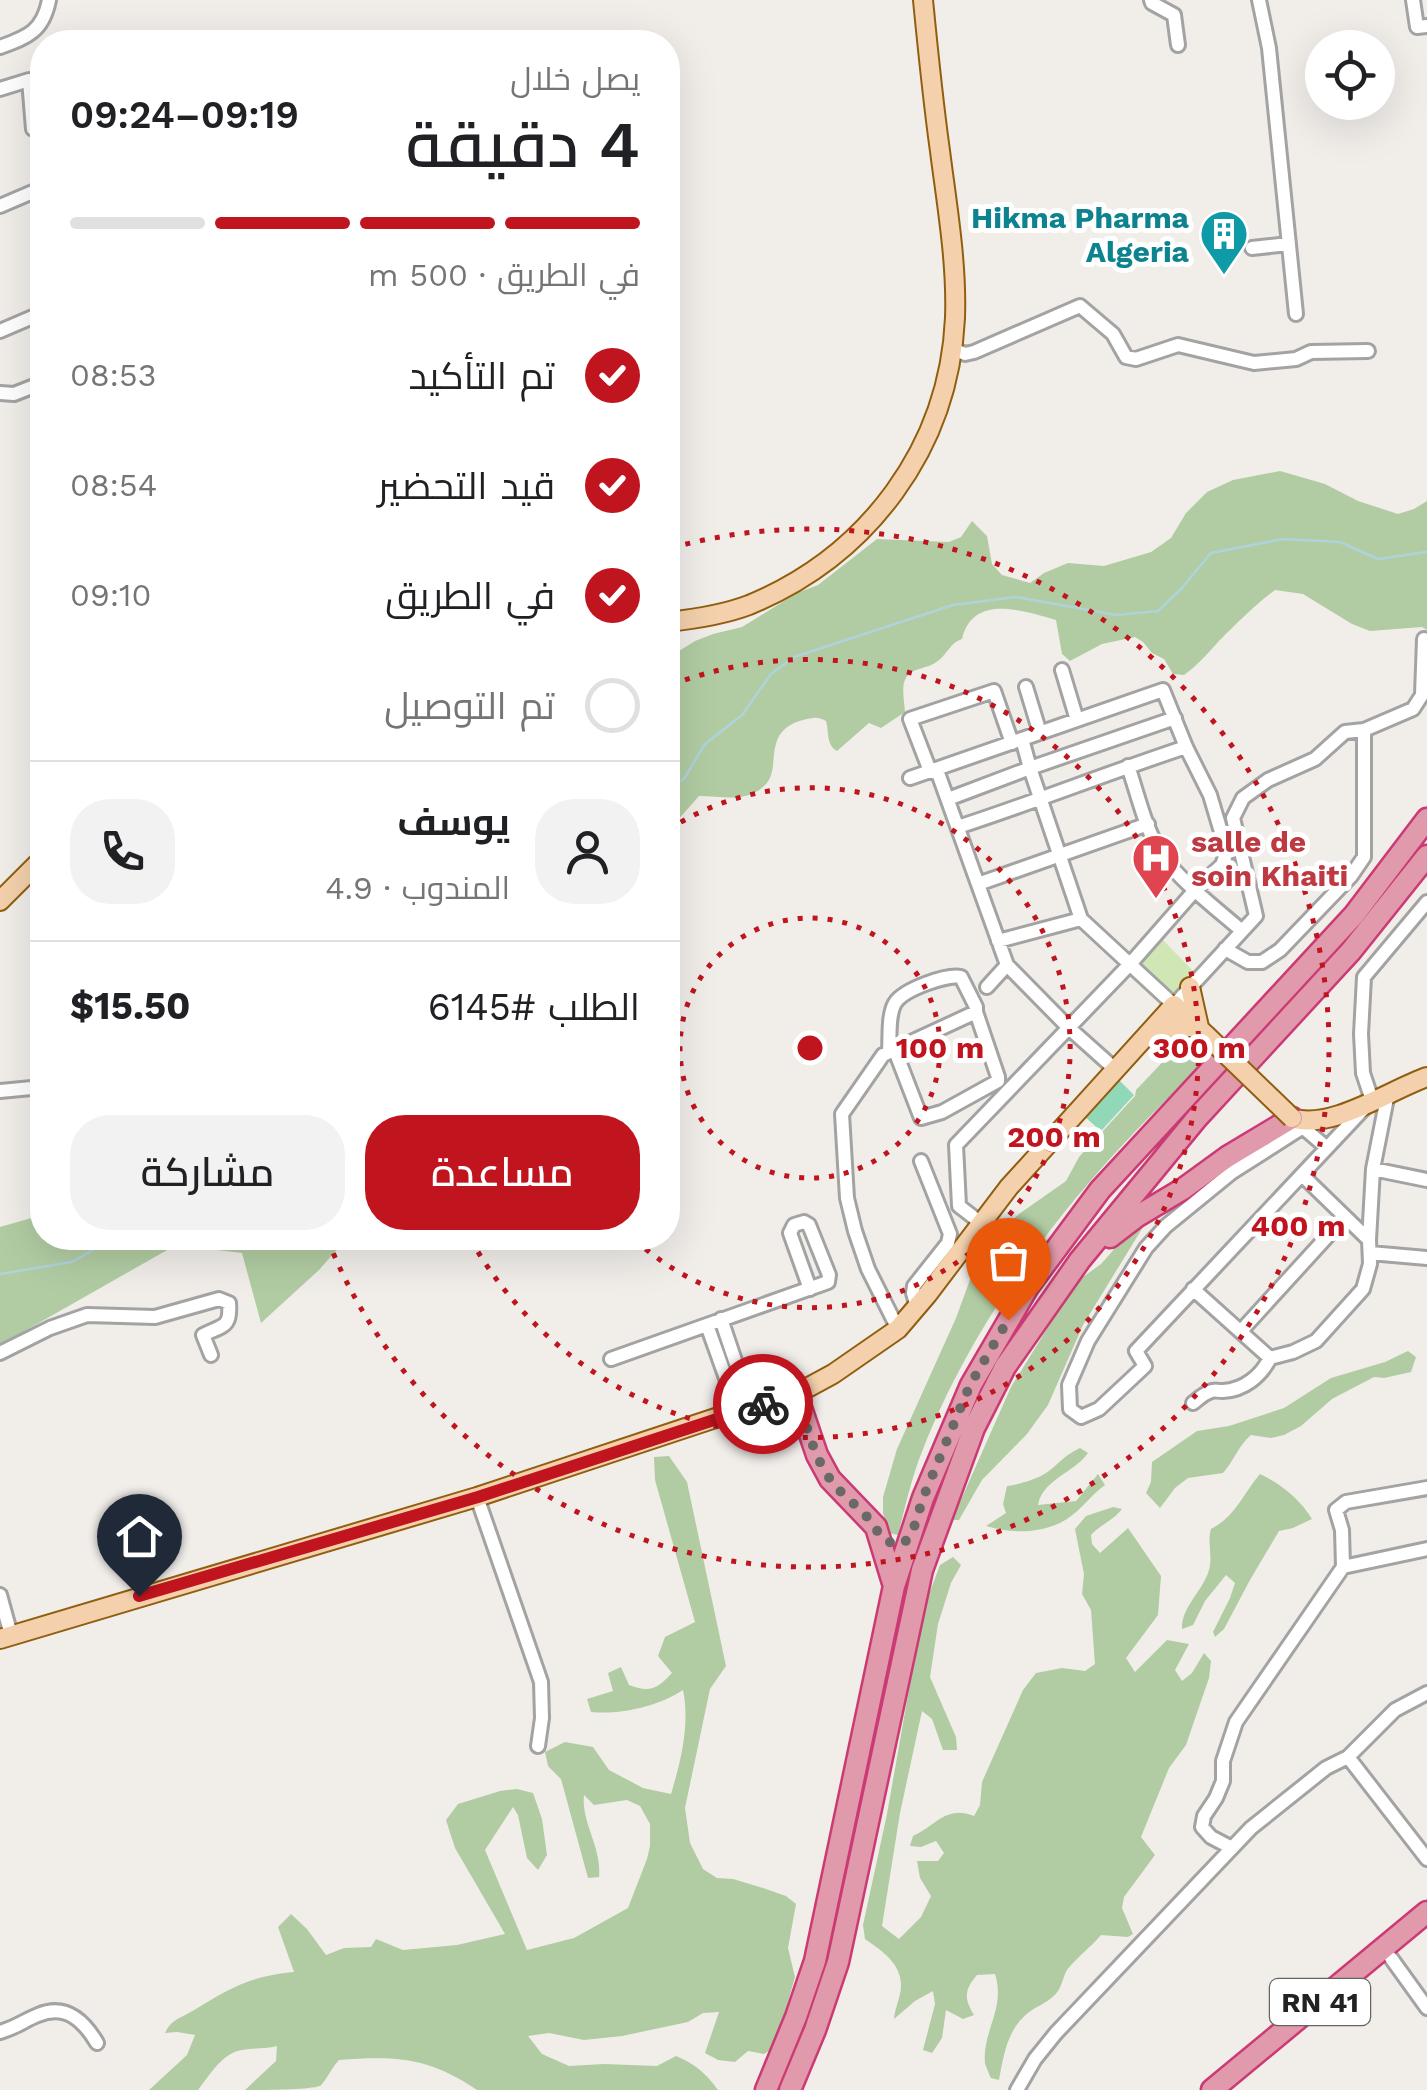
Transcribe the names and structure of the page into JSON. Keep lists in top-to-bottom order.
{
  "streets": {
    "highway": ["RN 41"]
  },
  "places": {
    "building": ["Hikma Pharma Algeria"],
    "hospital": ["salle de soin Khaiti"]
  },
  "page": {
    "heading": ["4 دقيقة", "يصل خلال", "09:19–09:24"],
    "panel": [
      "يوسف",
      "المندوب · 4.9",
      "الطلب #6145",
      "$15.50"
    ],
    "bar": "في الطريق · 500 m",
    "list": [
      ["تم التأكيد", "08:53"],
      ["قيد التحضير", "08:54"],
      ["في الطريق", "09:10"],
      "تم التوصيل"
    ],
    "buttons": ["مساعدة", "مشاركة"]
  },
  "rings": [
    "100 m",
    "300 m",
    "200 m",
    "400 m"
  ]
}
